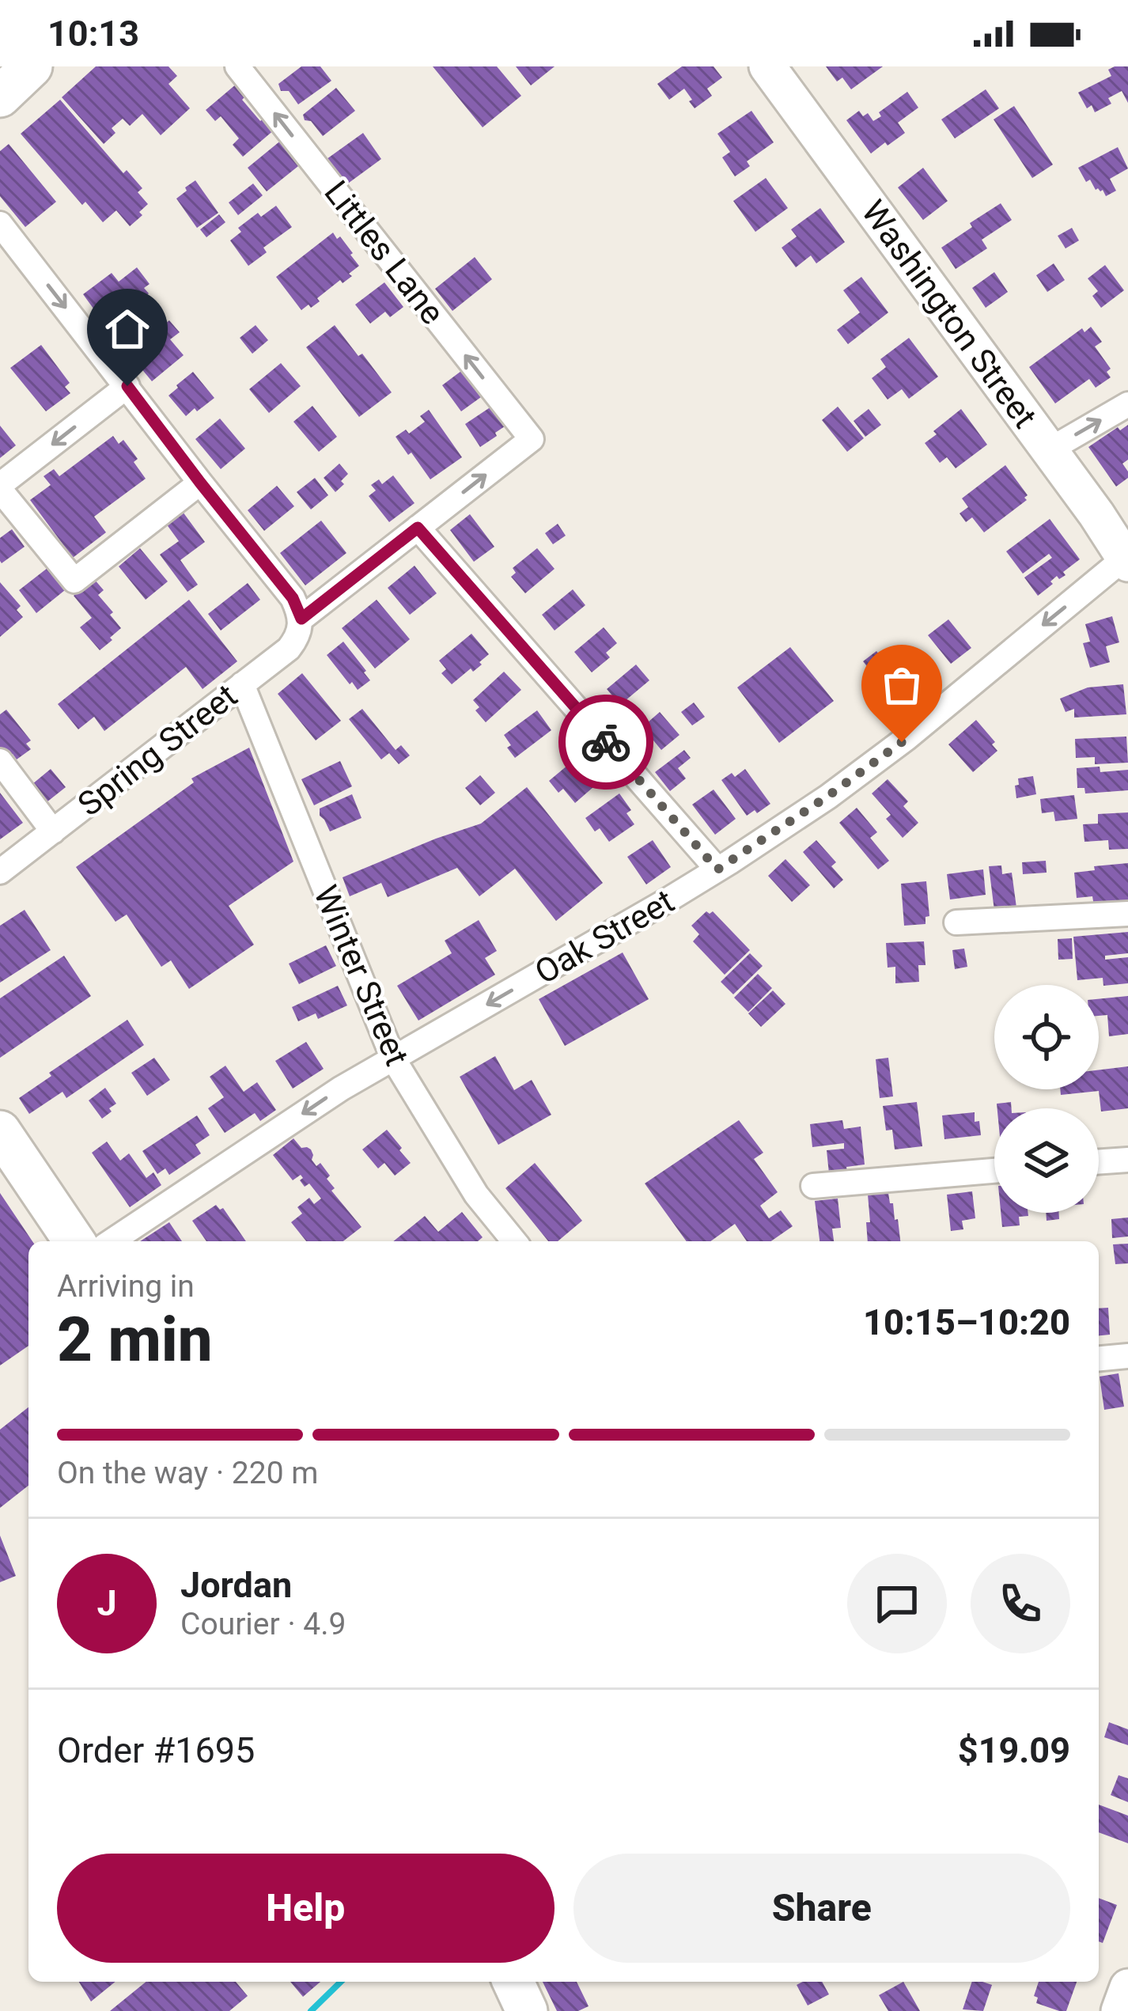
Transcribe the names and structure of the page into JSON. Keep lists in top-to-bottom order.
{
  "streets": {
    "main road": ["Washington Street"],
    "street": [
      "Littles Lane",
      "Spring Street",
      "Oak Street",
      "Winter Street"
    ]
  },
  "crossings": [
    ["Washington Street", "Oak Street"],
    ["Spring Street", "Winter Street"],
    ["Oak Street", "Winter Street"]
  ],
  "one_way": ["Oak Street"],
  "page": {
    "status": "10:13",
    "heading": ["2 min", "Arriving in", "10:15–10:20"],
    "panel": [
      "Jordan",
      "Courier · 4.9",
      "Order #1695",
      "$19.09"
    ],
    "bar": "On the way · 220 m",
    "round": "J",
    "buttons": ["Help", "Share"]
  }
}
